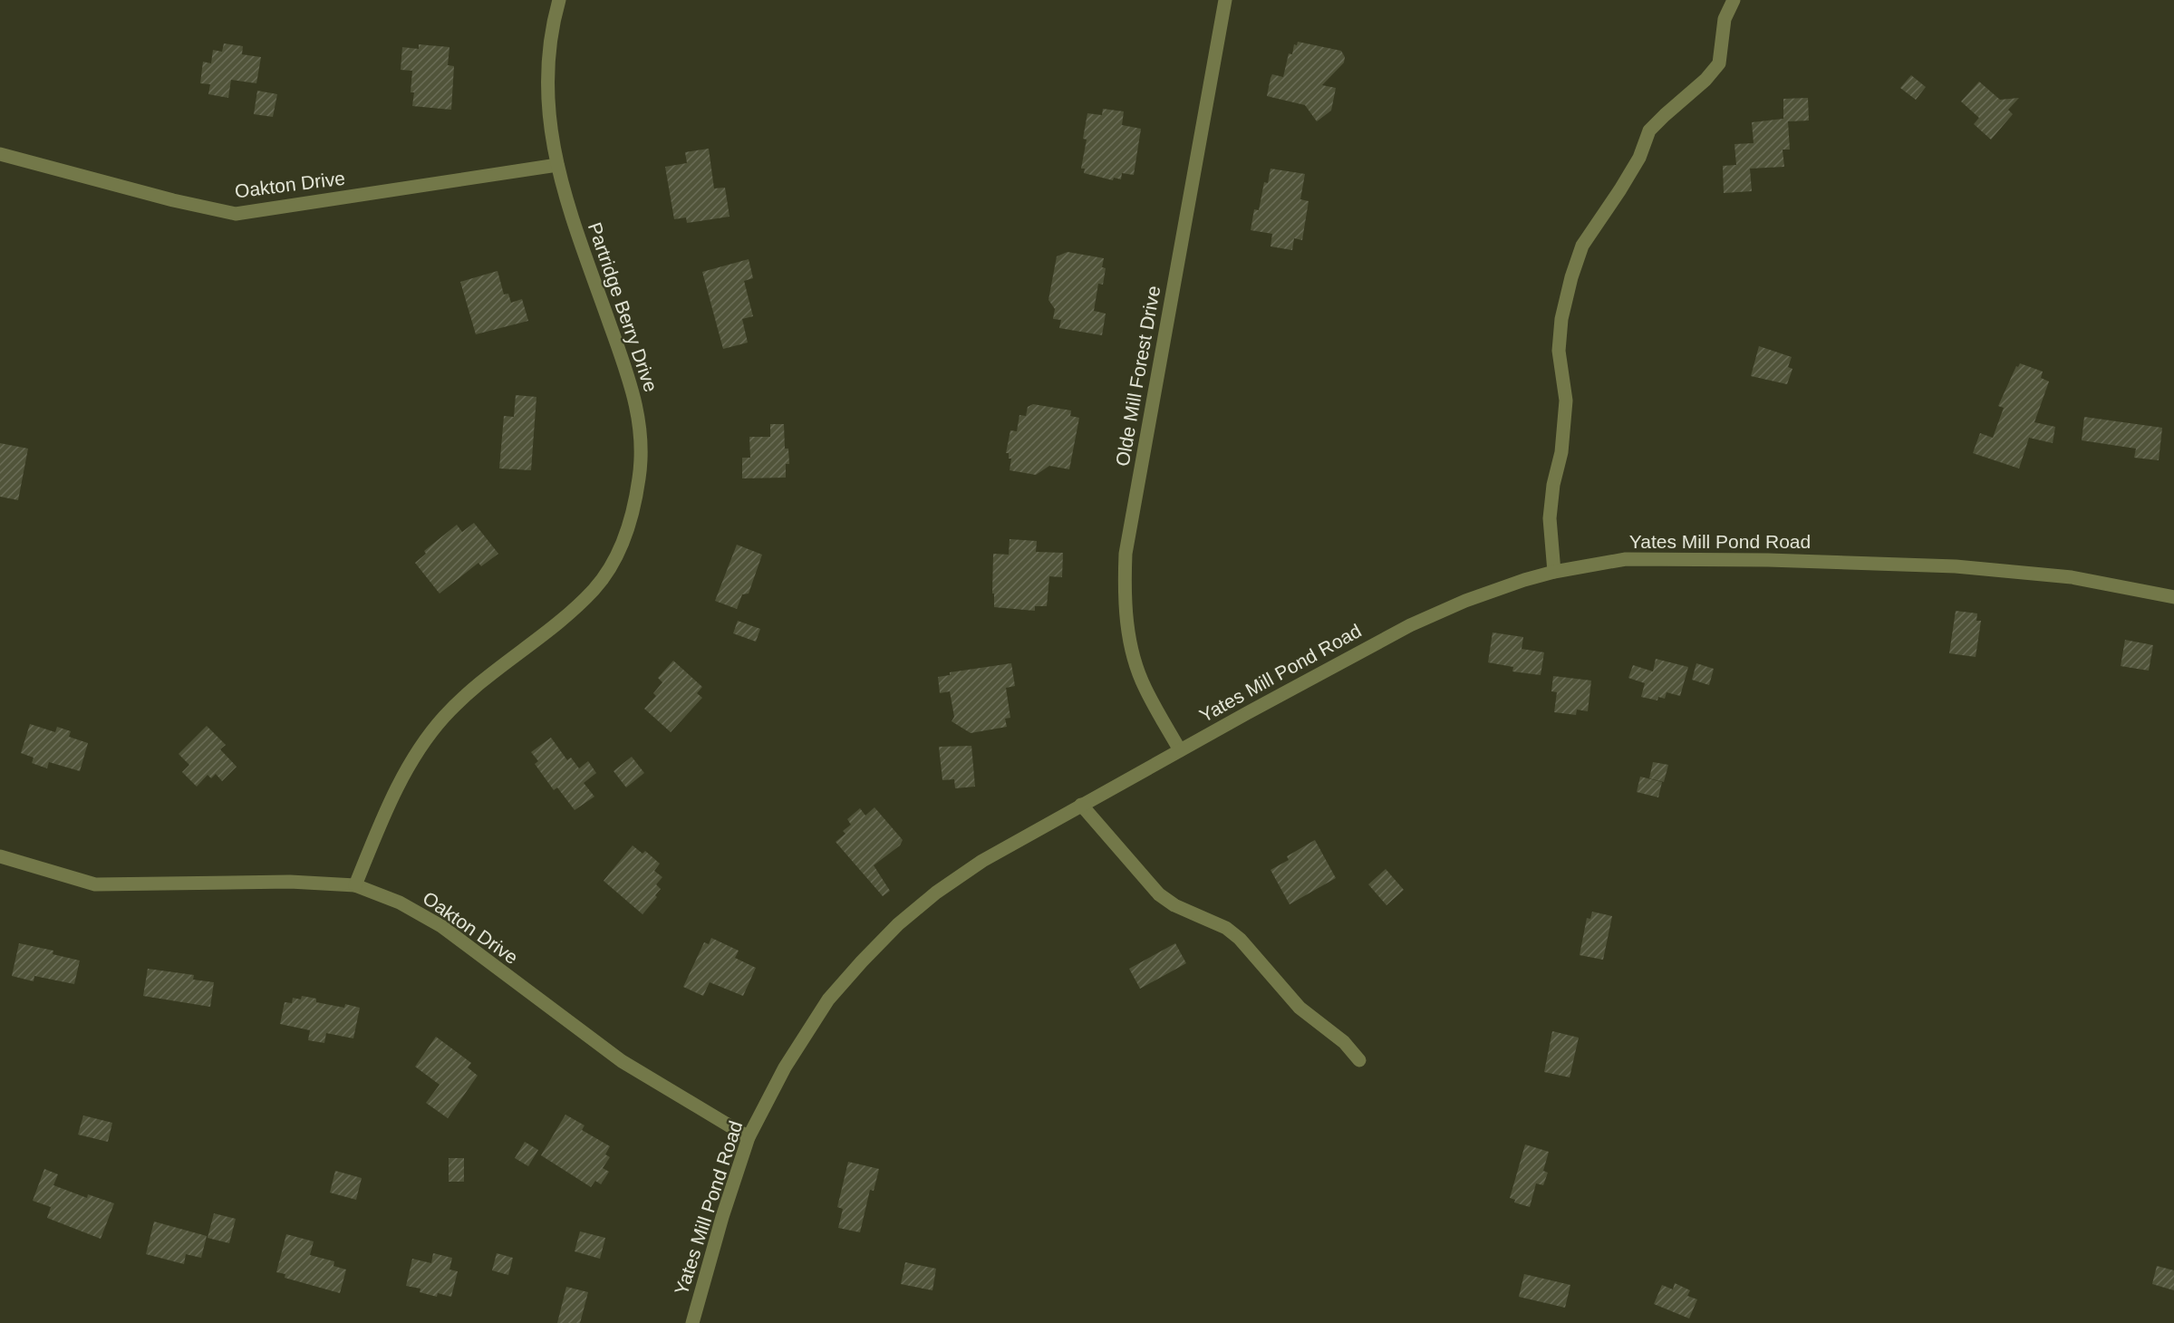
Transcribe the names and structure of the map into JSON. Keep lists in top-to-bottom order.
{
  "streets": {
    "street": [
      "Oakton Drive",
      "Partridge Berry Drive",
      "Olde Mill Forest Drive",
      "Yates Mill Pond Road"
    ]
  },
  "crossings": [
    ["Oakton Drive", "Partridge Berry Drive"],
    ["Oakton Drive", "Yates Mill Pond Road"],
    ["Olde Mill Forest Drive", "Yates Mill Pond Road"]
  ]
}
